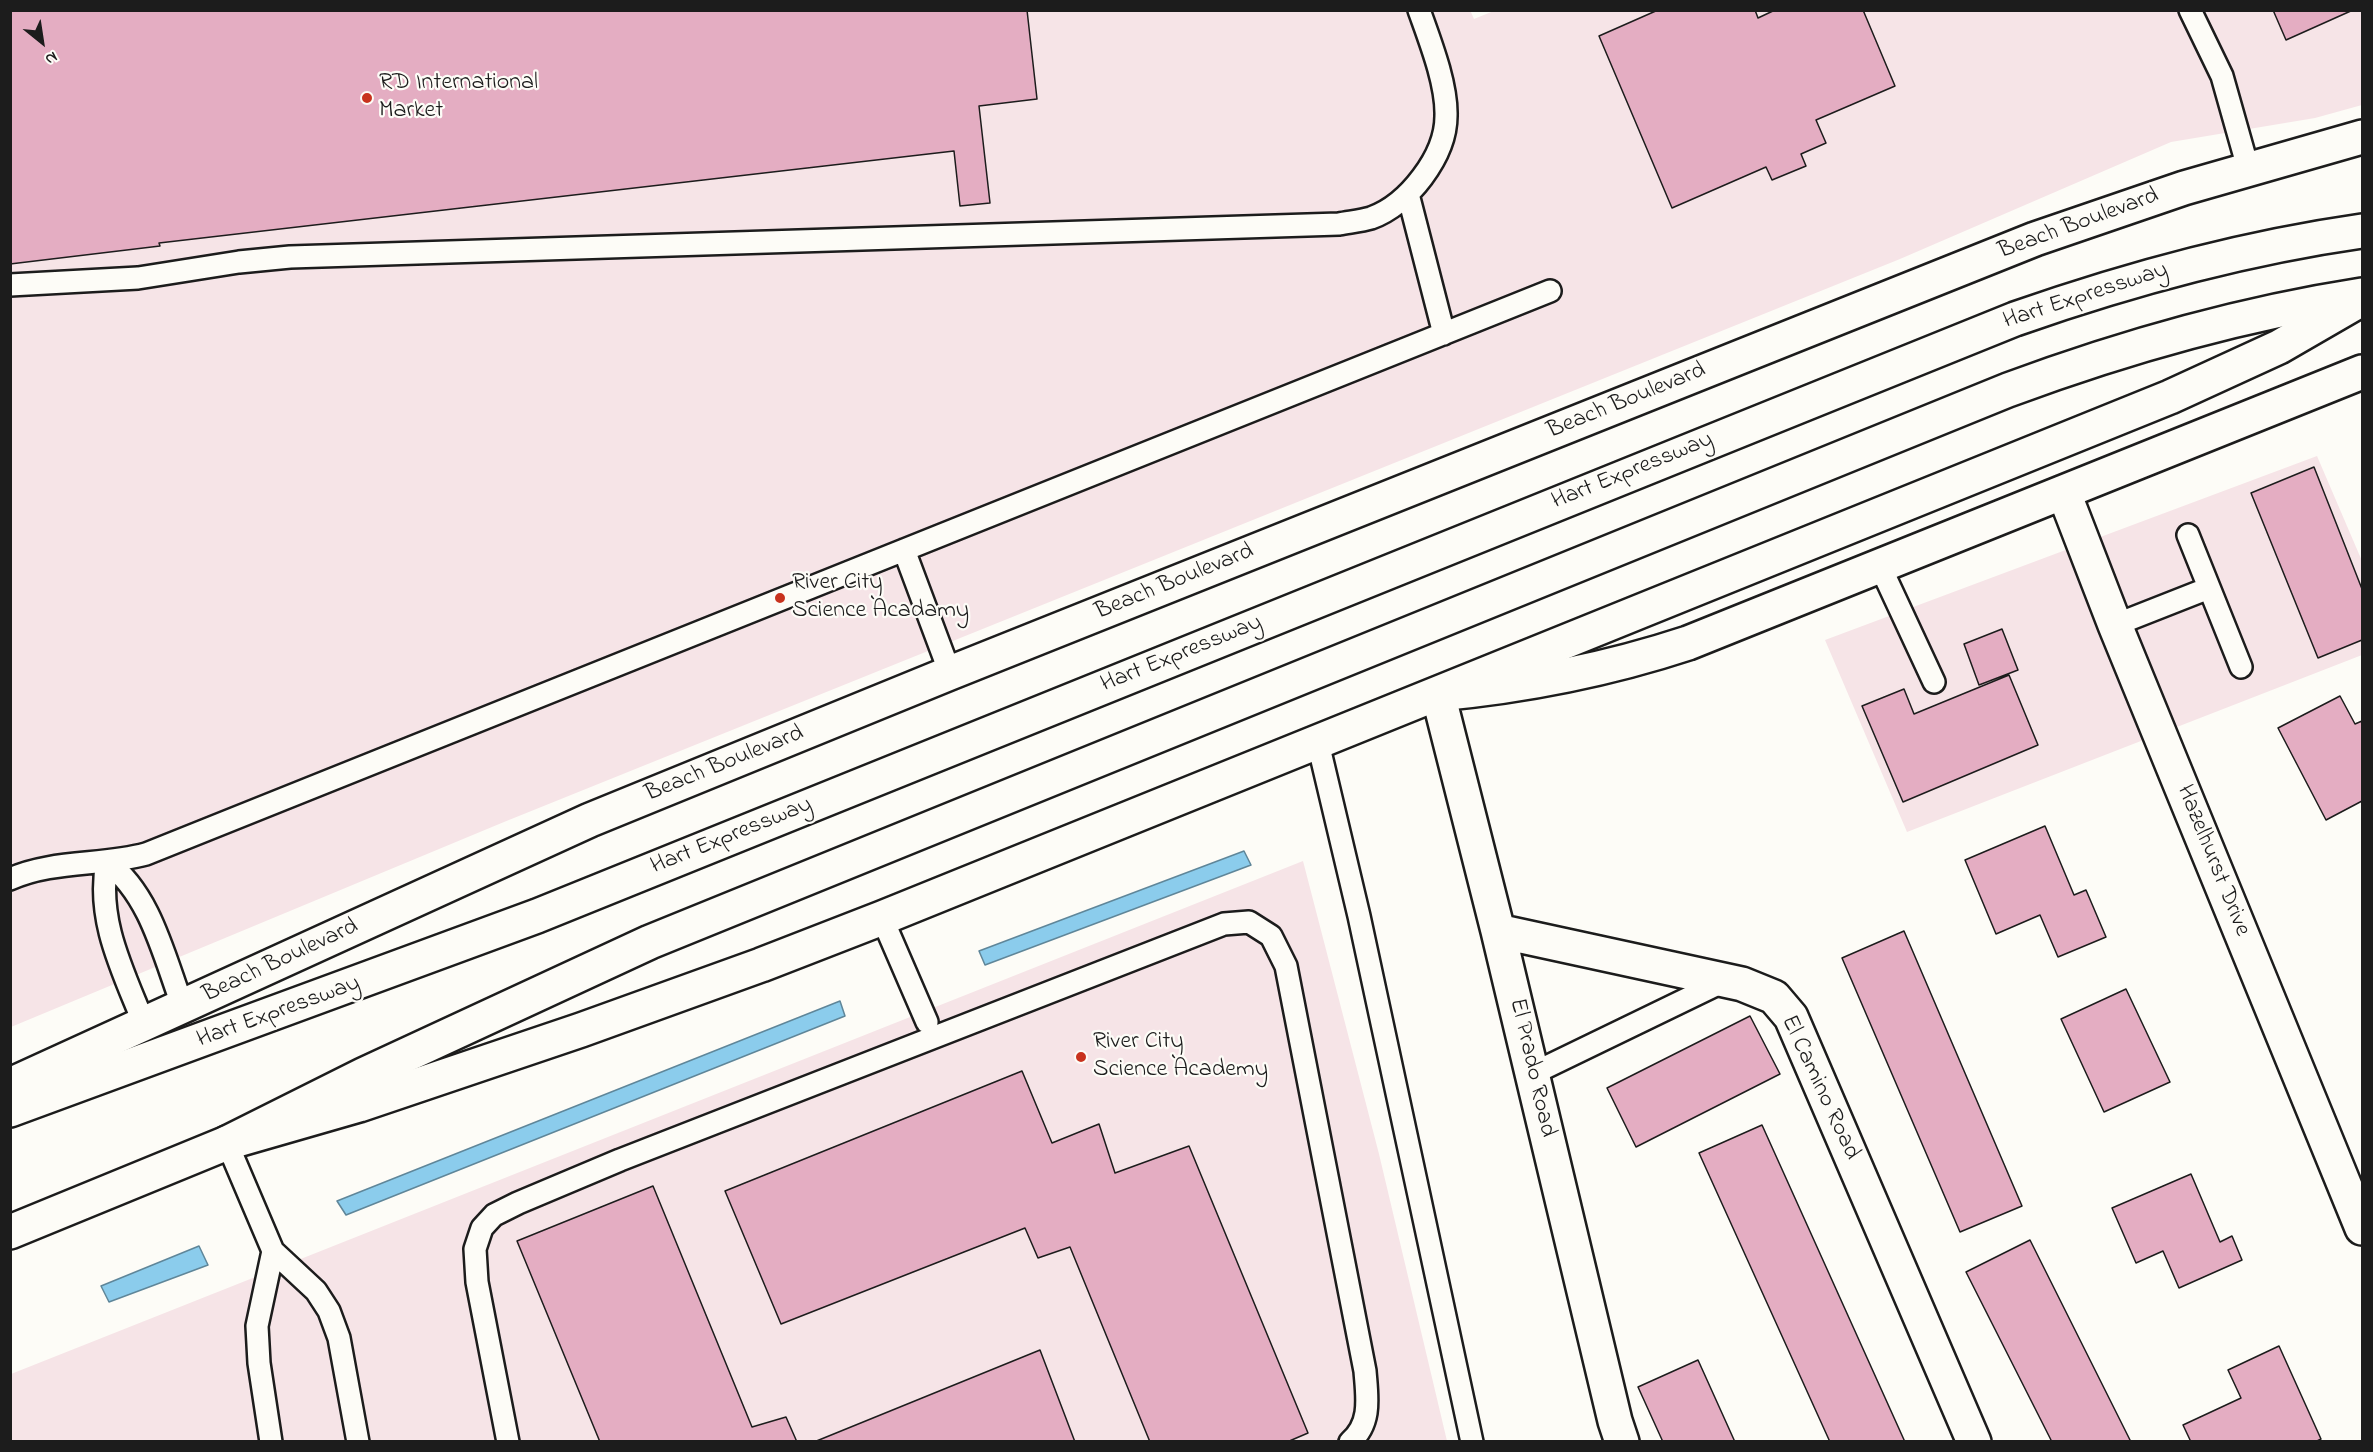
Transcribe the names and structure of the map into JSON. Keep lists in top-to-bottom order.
{
  "streets": {
    "main road": [
      "Beach Boulevard",
      "Hart Expressway",
      "Hazelhurst Drive",
      "El Prado Road",
      "El Camino Road"
    ]
  },
  "crossings": [
    ["El Prado Road", "El Camino Road"]
  ],
  "places": ["RD International Market", "River City Science Acadamy", "River City Science Academy"],
  "north": "bottom right"
}
